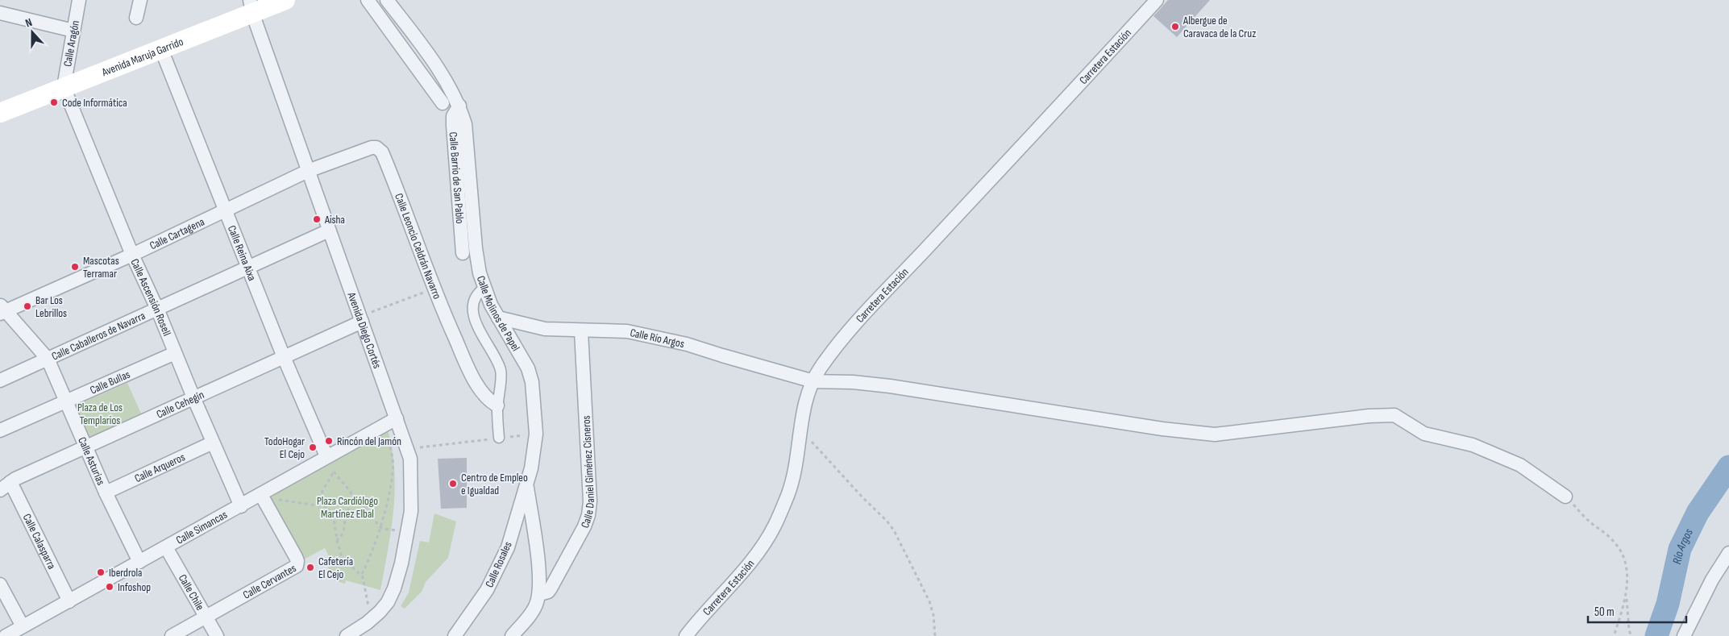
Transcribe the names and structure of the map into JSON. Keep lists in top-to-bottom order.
{
  "streets": {
    "main road": ["Avenida Maruja Garrido"],
    "street": [
      "Calle Aragón",
      "Carretera Estación",
      "Calle Barrio de San Pablo",
      "Calle Cartagena",
      "Calle Leoncio Celdrán Navarro",
      "Calle Reina Aixa",
      "Calle Ascensión Rosell",
      "Calle Molinos de Papel",
      "Avenida Diego Cortés",
      "Calle Caballeros de Navarra",
      "Calle Río Argos",
      "Calle Bullas",
      "Calle Cehegín",
      "Calle Asturias",
      "Calle Arqueros",
      "Calle Daniel Giménez Cisneros",
      "Calle Simancas",
      "Calle Calasparra",
      "Calle Rosales",
      "Calle Cervantes",
      "Calle Chile"
    ]
  },
  "crossings": [
    ["Calle Aragón", "Avenida Maruja Garrido"],
    ["Calle Aragón", "Calle Ascensión Rosell"],
    ["Avenida Maruja Garrido", "Calle Reina Aixa"],
    ["Avenida Maruja Garrido", "Calle Ascensión Rosell"],
    ["Avenida Maruja Garrido", "Avenida Diego Cortés"],
    ["Carretera Estación", "Calle Río Argos"],
    ["Calle Barrio de San Pablo", "Calle Molinos de Papel"],
    ["Calle Cartagena", "Calle Leoncio Celdrán Navarro"],
    ["Calle Cartagena", "Calle Reina Aixa"],
    ["Calle Cartagena", "Calle Ascensión Rosell"],
    ["Calle Cartagena", "Avenida Diego Cortés"],
    ["Calle Cartagena", "Calle Asturias"],
    ["Calle Leoncio Celdrán Navarro", "Avenida Diego Cortés"],
    ["Calle Reina Aixa", "Calle Caballeros de Navarra"],
    ["Calle Reina Aixa", "Calle Cehegín"],
    ["Calle Reina Aixa", "Calle Simancas"],
    ["Calle Ascensión Rosell", "Calle Caballeros de Navarra"],
    ["Calle Ascensión Rosell", "Calle Bullas"],
    ["Calle Ascensión Rosell", "Calle Cehegín"],
    ["Calle Ascensión Rosell", "Calle Arqueros"],
    ["Calle Ascensión Rosell", "Calle Simancas"],
    ["Calle Molinos de Papel", "Calle Río Argos"],
    ["Calle Molinos de Papel", "Calle Daniel Giménez Cisneros"],
    ["Calle Molinos de Papel", "Calle Rosales"],
    ["Avenida Diego Cortés", "Calle Caballeros de Navarra"],
    ["Avenida Diego Cortés", "Calle Cehegín"],
    ["Avenida Diego Cortés", "Calle Simancas"],
    ["Calle Caballeros de Navarra", "Calle Asturias"],
    ["Calle Río Argos", "Calle Daniel Giménez Cisneros"],
    ["Calle Bullas", "Calle Asturias"],
    ["Calle Cehegín", "Calle Asturias"],
    ["Calle Cehegín", "Calle Calasparra"],
    ["Calle Asturias", "Calle Arqueros"],
    ["Calle Asturias", "Calle Simancas"],
    ["Calle Simancas", "Calle Calasparra"],
    ["Calle Simancas", "Calle Cervantes"],
    ["Calle Simancas", "Calle Chile"],
    ["Calle Cervantes", "Calle Chile"]
  ],
  "water": ["Río Argos"],
  "parks": ["Plaza de Los Templarios", "Plaza Cardiólogo Martínez Elbal"],
  "places": [
    "Albergue de Caravaca de la Cruz",
    "Code Informática",
    "Aisha",
    "Mascotas Terramar",
    "Bar Los Lebrillos",
    "Rincón del Jamón",
    "TodoHogar El Cejo",
    "Centro de Empleo e Igualdad",
    "Cafetería El Cejo",
    "Iberdrola",
    "Infoshop"
  ],
  "scale_bar": "50 m",
  "north": "top"
}
